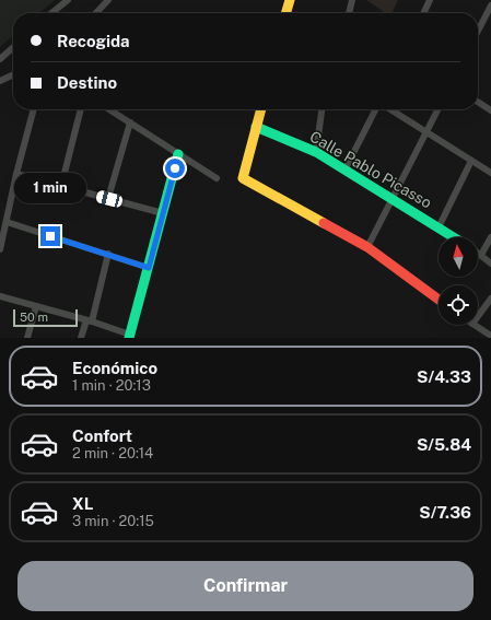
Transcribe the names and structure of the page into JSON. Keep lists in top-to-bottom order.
{
  "streets": {
    "street": ["Calle Pablo Picasso"]
  },
  "scale_bar": "50 m",
  "north": "top",
  "page": {
    "banner": ["Recogida", "Destino"],
    "bubble": "1 min",
    "scale": "50 m",
    "list": [
      {
        "name": "Económico",
        "note": "1 min · 20:13",
        "value": "S/4.33"
      },
      {
        "name": "Confort",
        "note": "2 min · 20:14",
        "value": "S/5.84"
      },
      {
        "name": "XL",
        "note": "3 min · 20:15",
        "value": "S/7.36"
      }
    ],
    "buttons": "Confirmar"
  }
}
